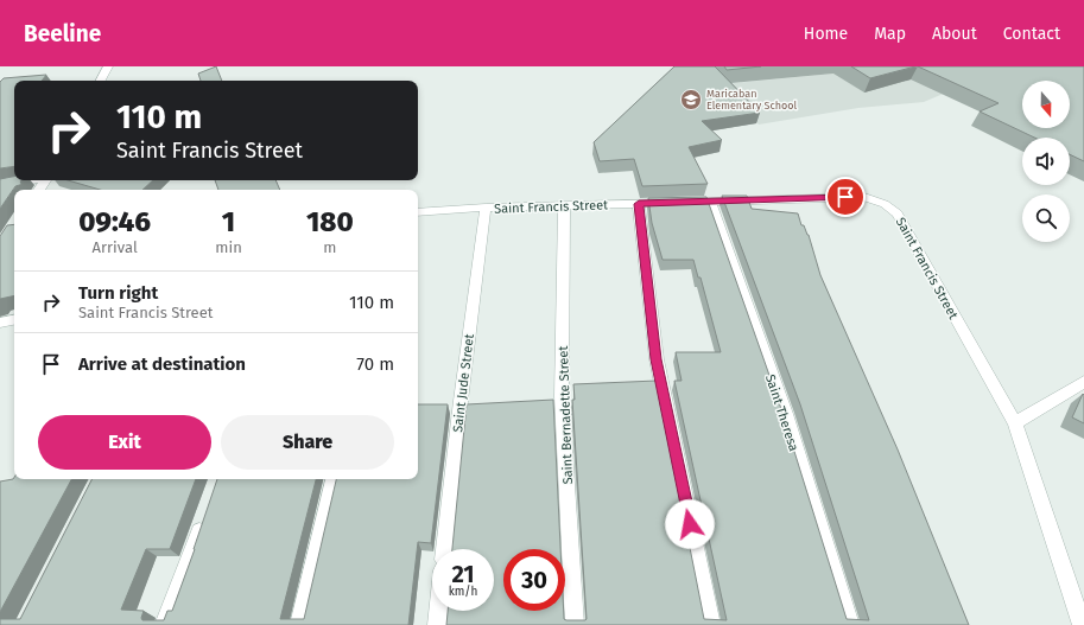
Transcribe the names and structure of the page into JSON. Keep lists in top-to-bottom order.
{
  "streets": {
    "street": [
      "Saint Francis Street",
      "Saint Jude Street",
      "Saint Theresa",
      "Saint Bernadette Street"
    ]
  },
  "crossings": [
    ["Saint Francis Street", "Saint Jude Street"],
    ["Saint Francis Street", "Saint Theresa"],
    ["Saint Francis Street", "Saint Bernadette Street"]
  ],
  "places": {
    "school or university": ["Maricaban Elementary School"]
  },
  "north": "bottom",
  "page": {
    "header": "Beeline",
    "nav": [
      "Home",
      "Map",
      "About",
      "Contact"
    ],
    "turn": ["110 m", "Saint Francis Street"],
    "eta": [
      "09:46",
      "Arrival",
      "1",
      "min",
      "180",
      "m"
    ],
    "list": [
      {
        "name": "Turn right",
        "note": "Saint Francis Street",
        "value": "110 m"
      },
      {
        "name": "Arrive at destination",
        "value": "70 m"
      }
    ],
    "buttons": ["Exit", "Share"],
    "speed": "21 km/h",
    "limit": "30"
  }
}
